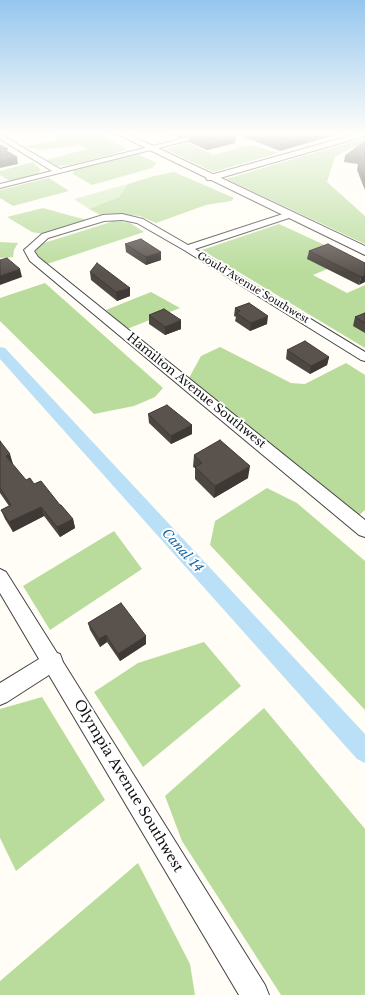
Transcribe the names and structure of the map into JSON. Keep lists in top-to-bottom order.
{
  "streets": {
    "street": ["Gould Avenue Southwest", "Hamilton Avenue Southwest", "Olympia Avenue Southwest"]
  },
  "crossings": [
    ["Gould Avenue Southwest", "Hamilton Avenue Southwest"]
  ],
  "water": ["Canal 14"]
}
